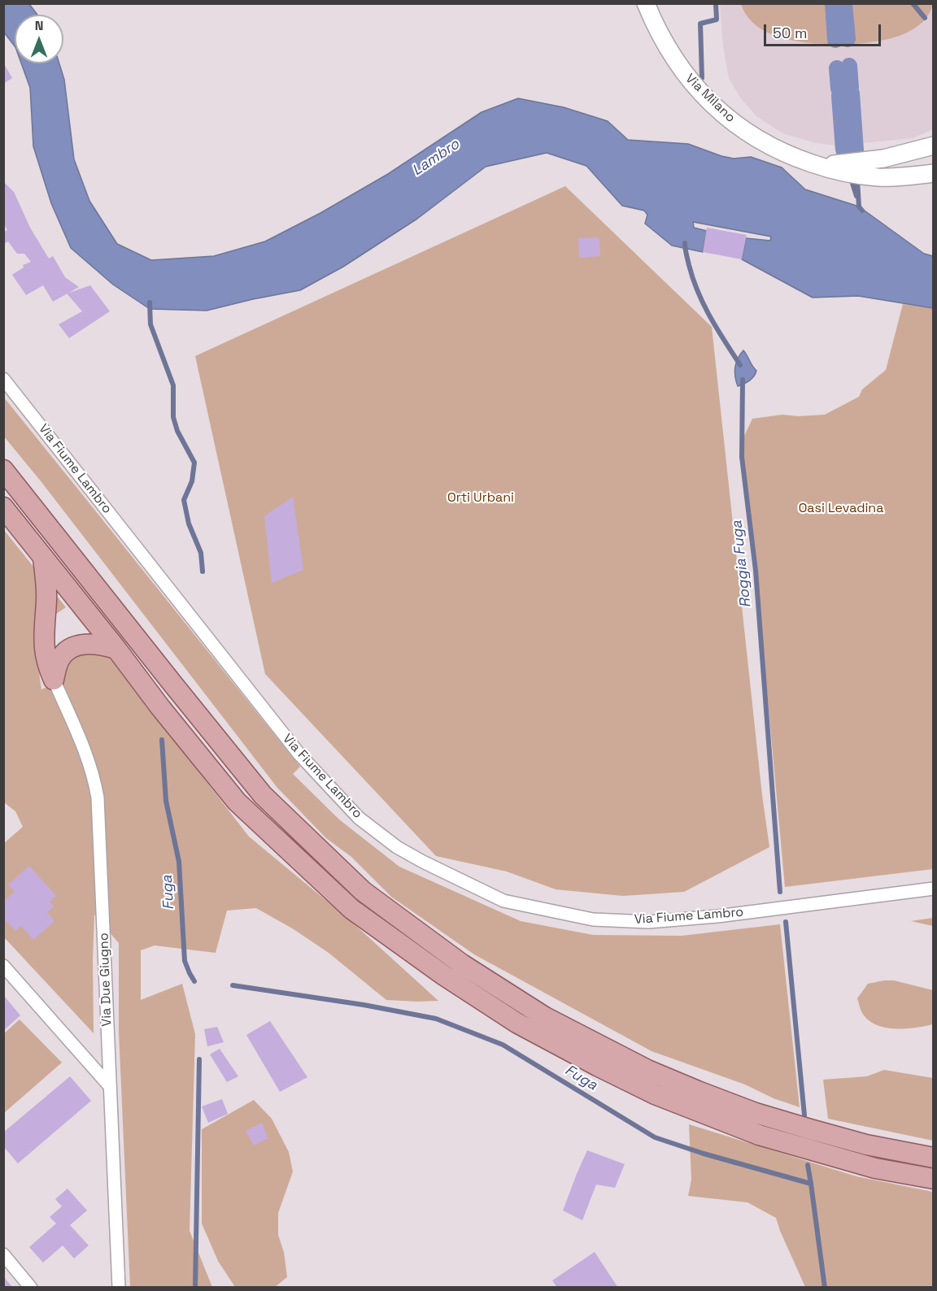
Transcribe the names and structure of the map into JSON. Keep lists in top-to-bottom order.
{
  "streets": {
    "street": ["Via Milano", "Via Fiume Lambro", "Via Due Giugno"]
  },
  "water": ["Lambro", "Roggia Fuga", "Fuga"],
  "parks": ["Orti Urbani", "Oasi Levadina"],
  "scale_bar": "50 m",
  "north": "top"
}
